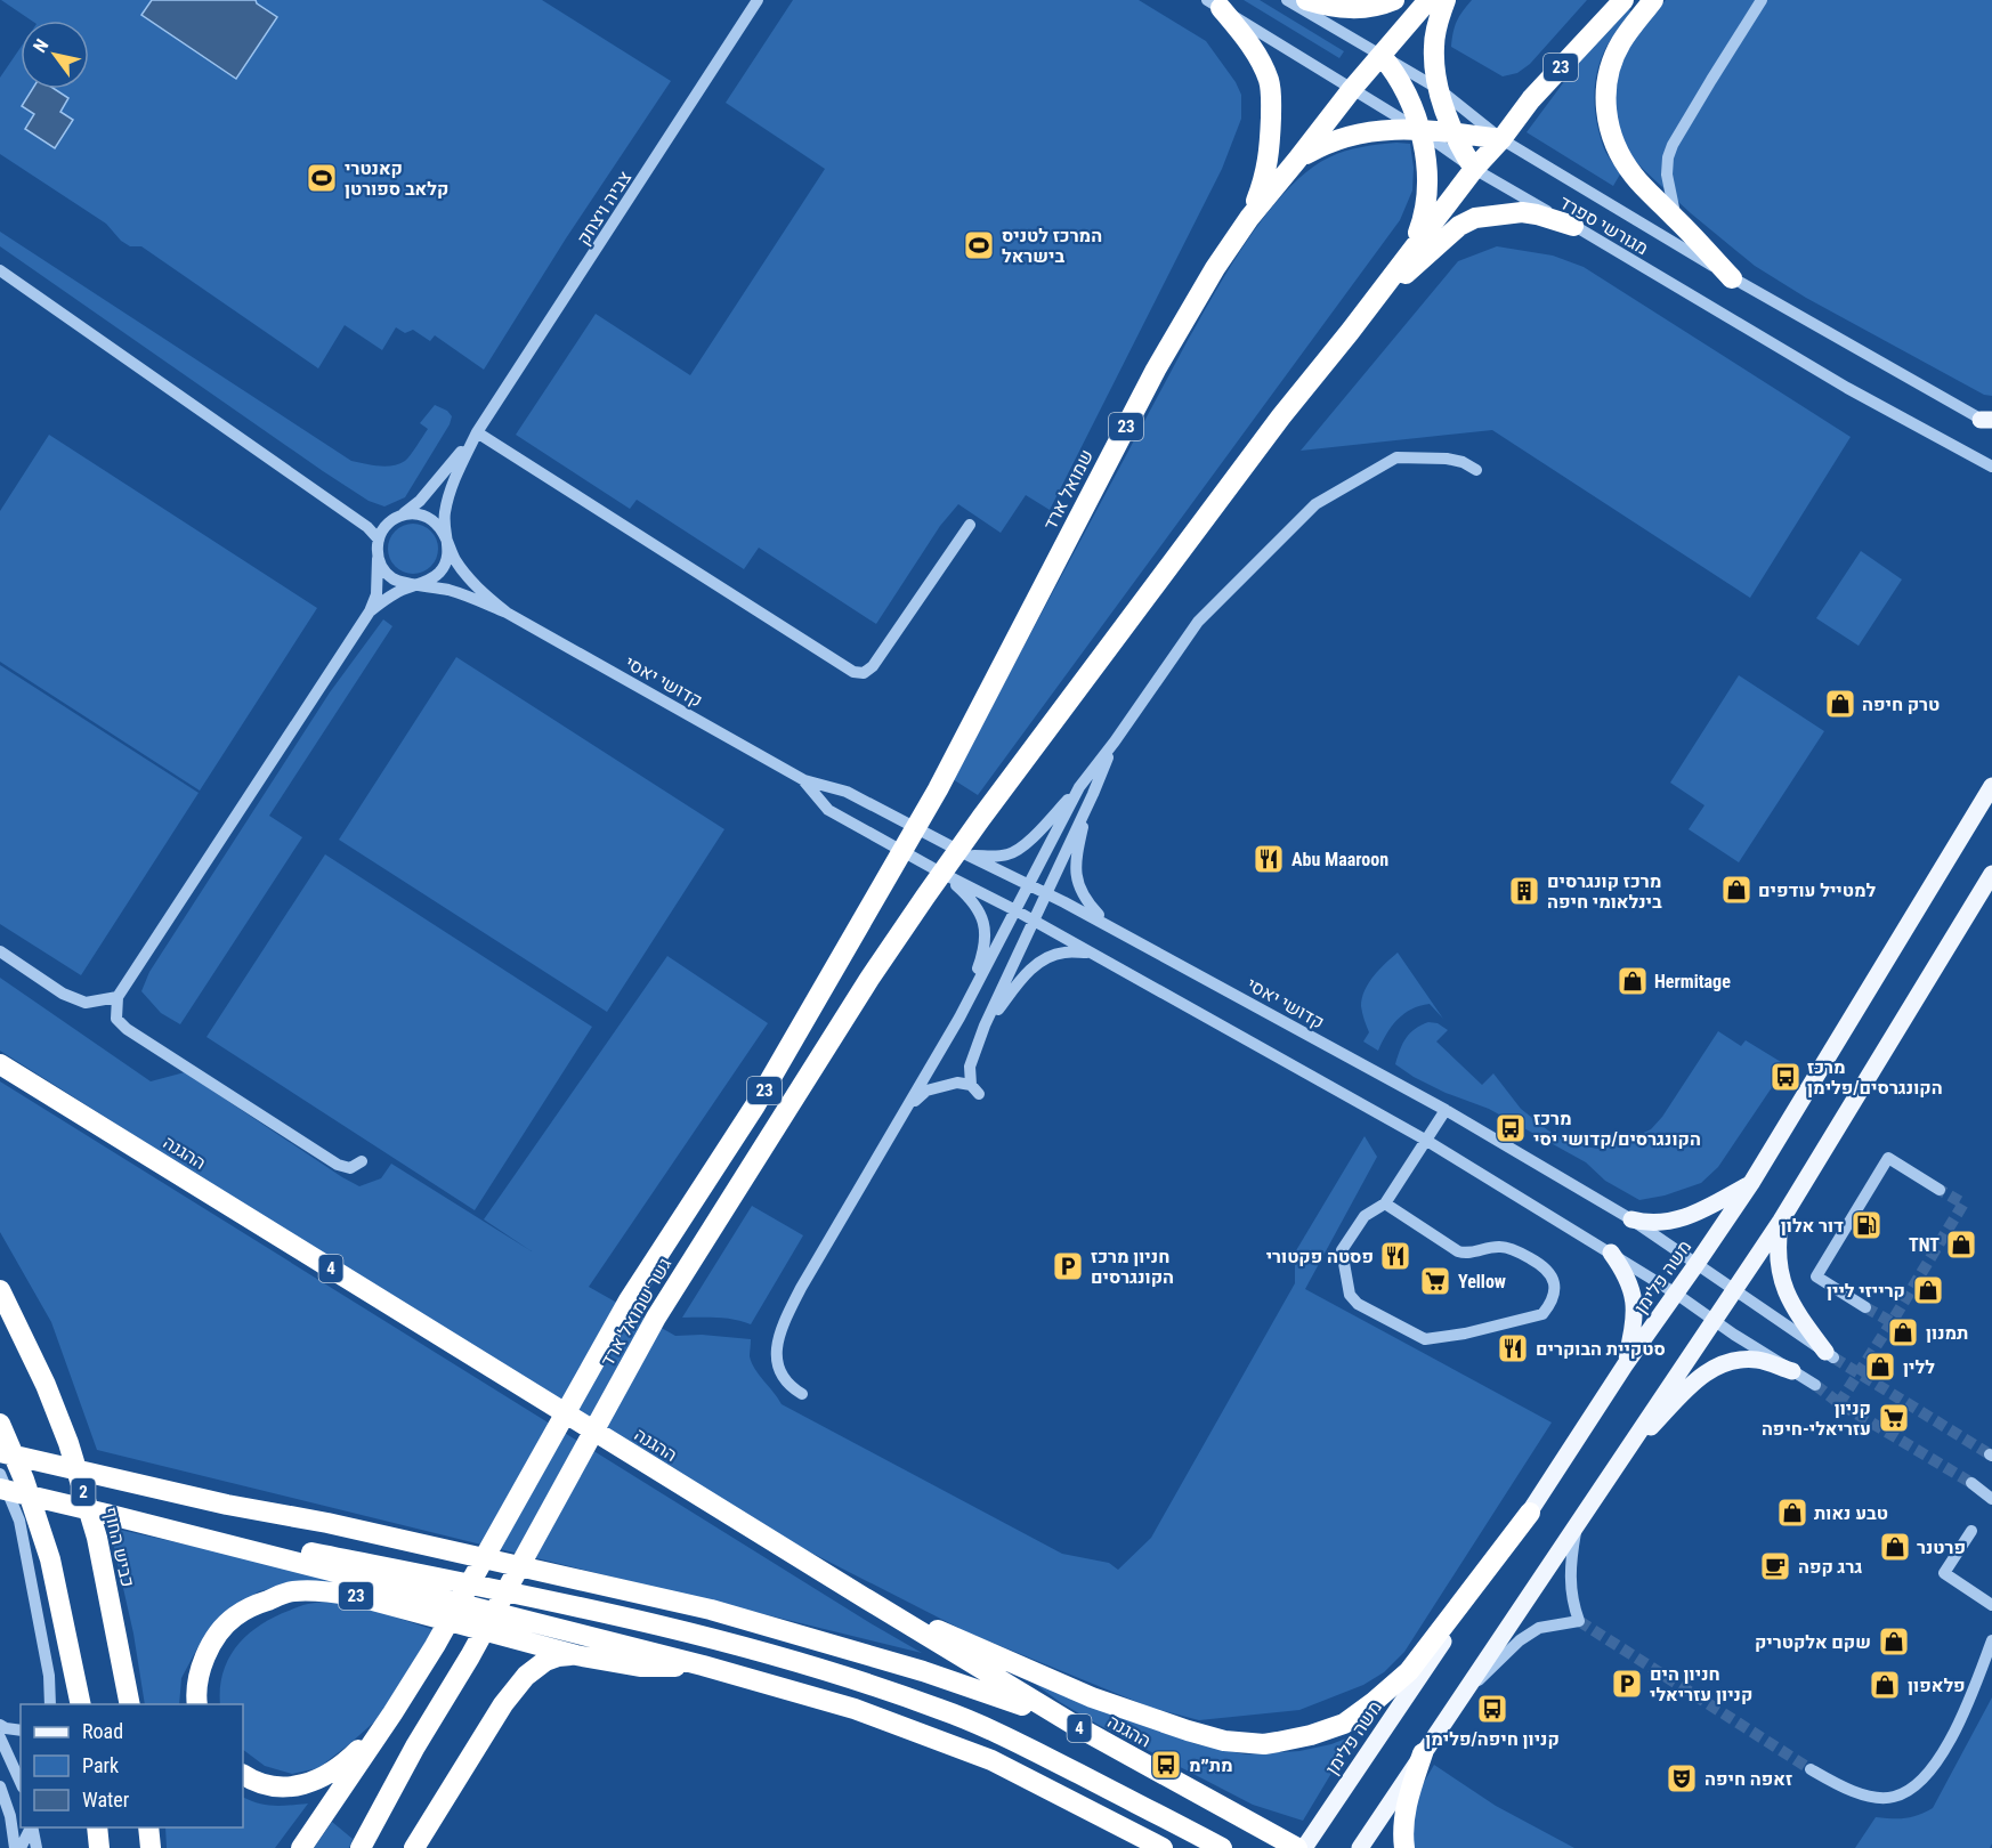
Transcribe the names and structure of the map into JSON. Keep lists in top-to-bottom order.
{
  "streets": {
    "highway": [
      "23",
      "שמואל ארד",
      "ההגנה",
      "4",
      "גשר שמואל ארד",
      "2",
      "כביש החוף"
    ],
    "main road": ["משה פלימן"],
    "street": ["צביה ויצחק", "מגורשי ספרד", "קדושי יאסי"]
  },
  "crossings": [
    ["23", "מגורשי ספרד"],
    ["23", "שמואל ארד"],
    ["23", "גשר שמואל ארד"],
    ["צביה ויצחק", "קדושי יאסי"],
    ["מגורשי ספרד", "שמואל ארד"],
    ["שמואל ארד", "גשר שמואל ארד"],
    ["קדושי יאסי", "משה פלימן"]
  ],
  "places": {
    "sports": ["קאנטרי קלאב ספורטן", "המרכז לטניס בישראל"],
    "shop": [
      "טרק חיפה",
      "למטייל עודפים",
      "Hermitage",
      "TNT",
      "קרייזי ליין",
      "תמנון",
      "ללין",
      "טבע נאות",
      "פרטנר",
      "שקם אלקטריק",
      "פלאפון"
    ],
    "restaurant": ["Abu Maaroon", "פסטה פקטורי", "סטקיית הבוקרים"],
    "building": ["מרכז קונגרסים בינלאומי חיפה"],
    "bus stop": [
      "מרכז הקונגרסים/פלימן",
      "מרכז הקונגרסים/קדושי יסי",
      "קניון חיפה/פלימן",
      "מת״מ"
    ],
    "fuel station": ["דור אלון"],
    "parking": ["חניון מרכז הקונגרסים", "חניון הים קניון עזריאלי"],
    "supermarket": ["Yellow", "קניון עזריאלי-חיפה"],
    "cafe": ["גרג קפה"],
    "theatre": ["זאפה חיפה"]
  },
  "legend": ["Road", "Park", "Water"],
  "north": "top left"
}
